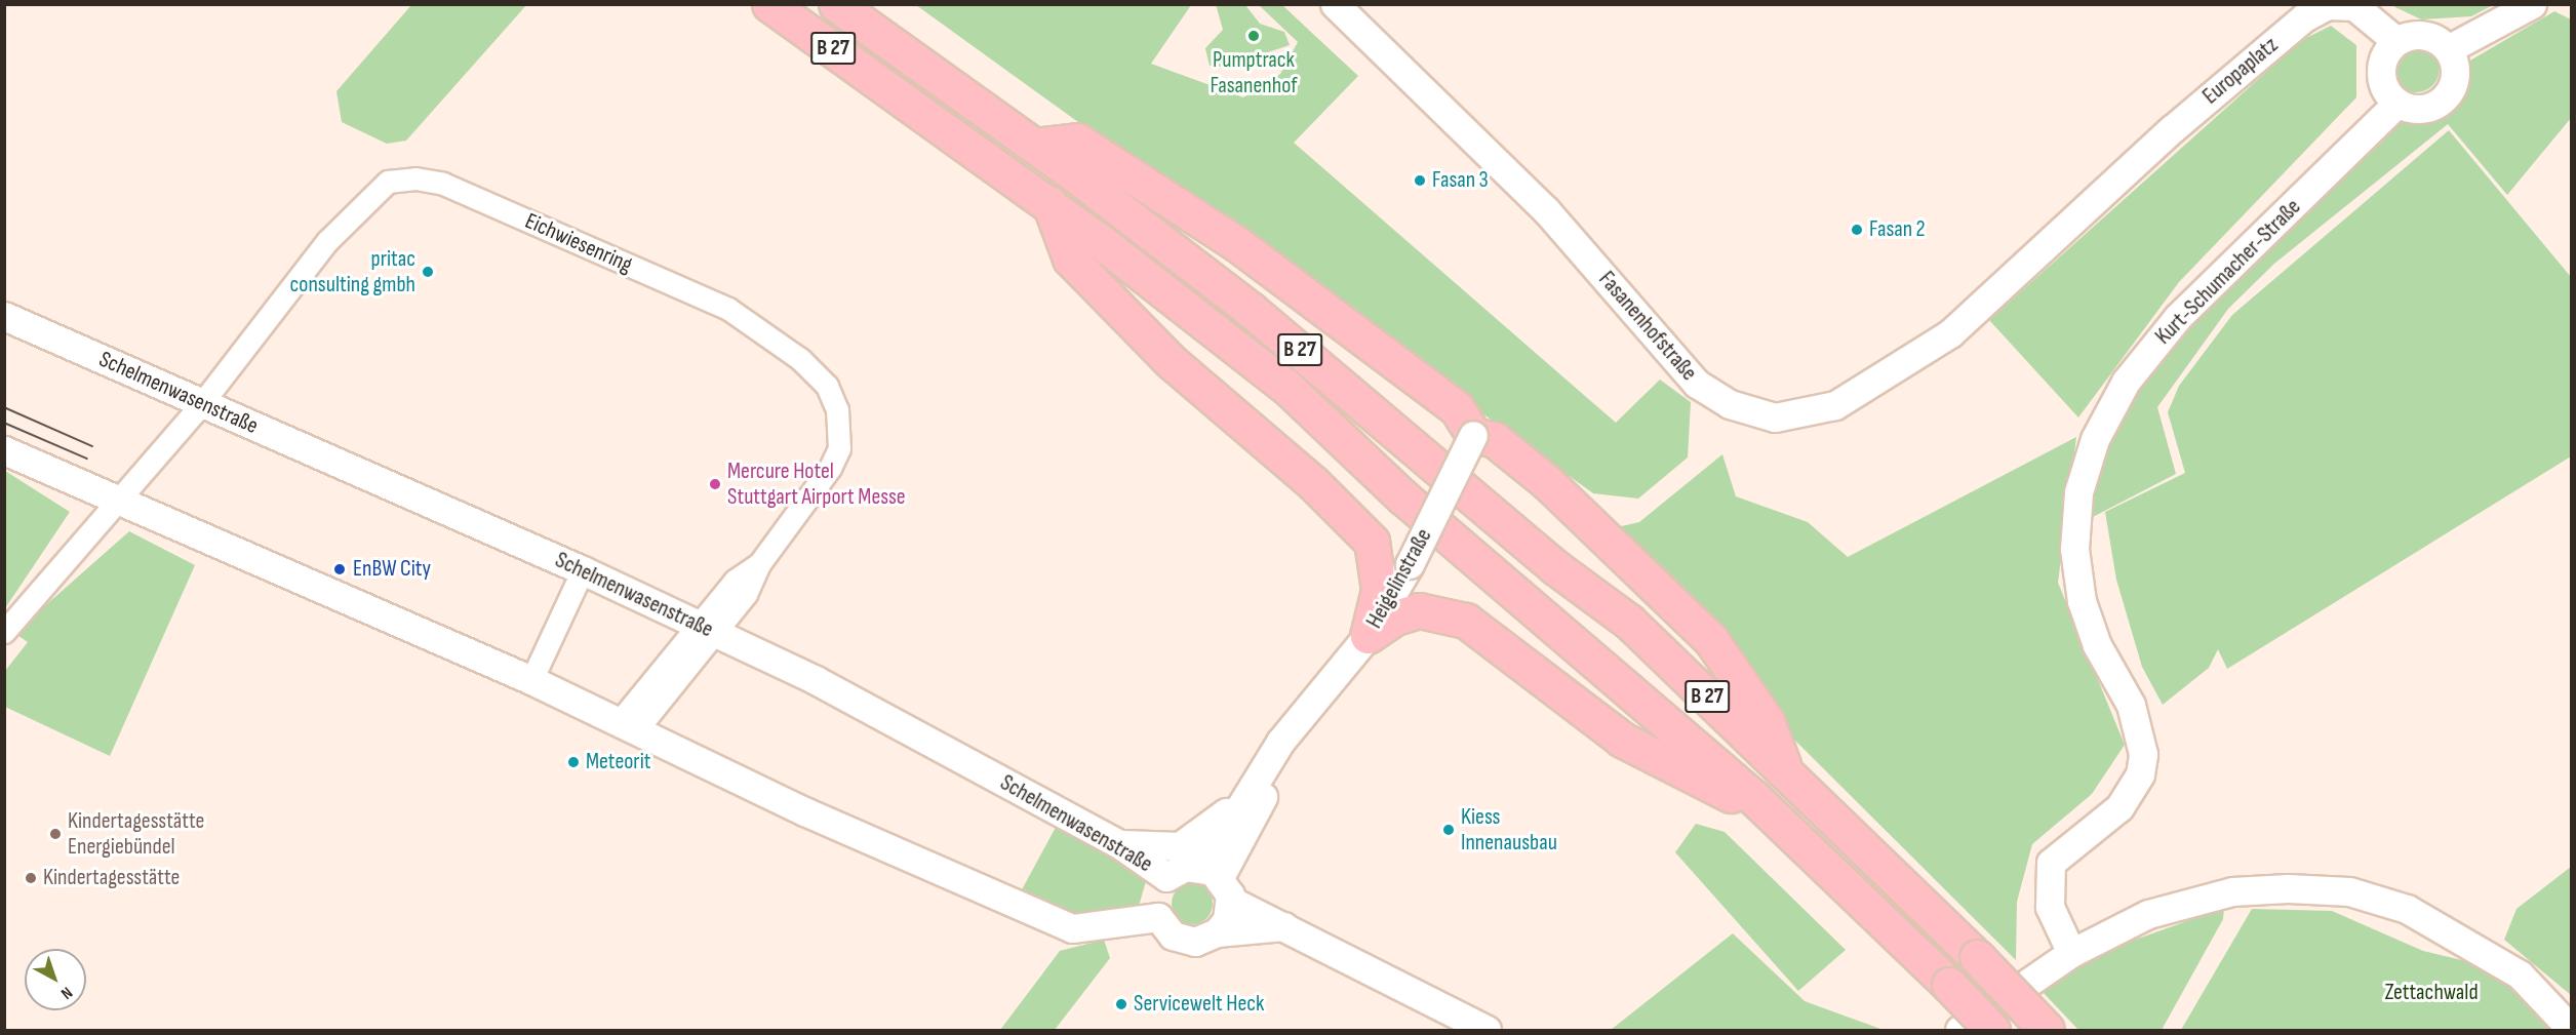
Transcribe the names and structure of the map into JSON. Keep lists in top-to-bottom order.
{
  "streets": {
    "highway": ["B 27"],
    "street": [
      "Europaplatz",
      "Eichwiesenring",
      "Kurt-Schumacher-Straße",
      "Fasanenhofstraße",
      "Schelmenwasenstraße",
      "Heigelinstraße"
    ]
  },
  "crossings": [
    ["Europaplatz", "Kurt-Schumacher-Straße"],
    ["Europaplatz", "Fasanenhofstraße"],
    ["Eichwiesenring", "Schelmenwasenstraße"],
    ["Schelmenwasenstraße", "Heigelinstraße"]
  ],
  "parks": ["Zettachwald"],
  "places": [
    "Pumptrack Fasanenhof",
    "Fasan 3",
    "Fasan 2",
    "pritac consulting gmbh",
    "Mercure Hotel Stuttgart Airport Messe",
    "EnBW City",
    "Meteorit",
    "Kiess Innenausbau",
    "Kindertagesstätte Energiebündel",
    "Kindertagesstätte",
    "Servicewelt Heck"
  ],
  "north": "bottom right"
}
